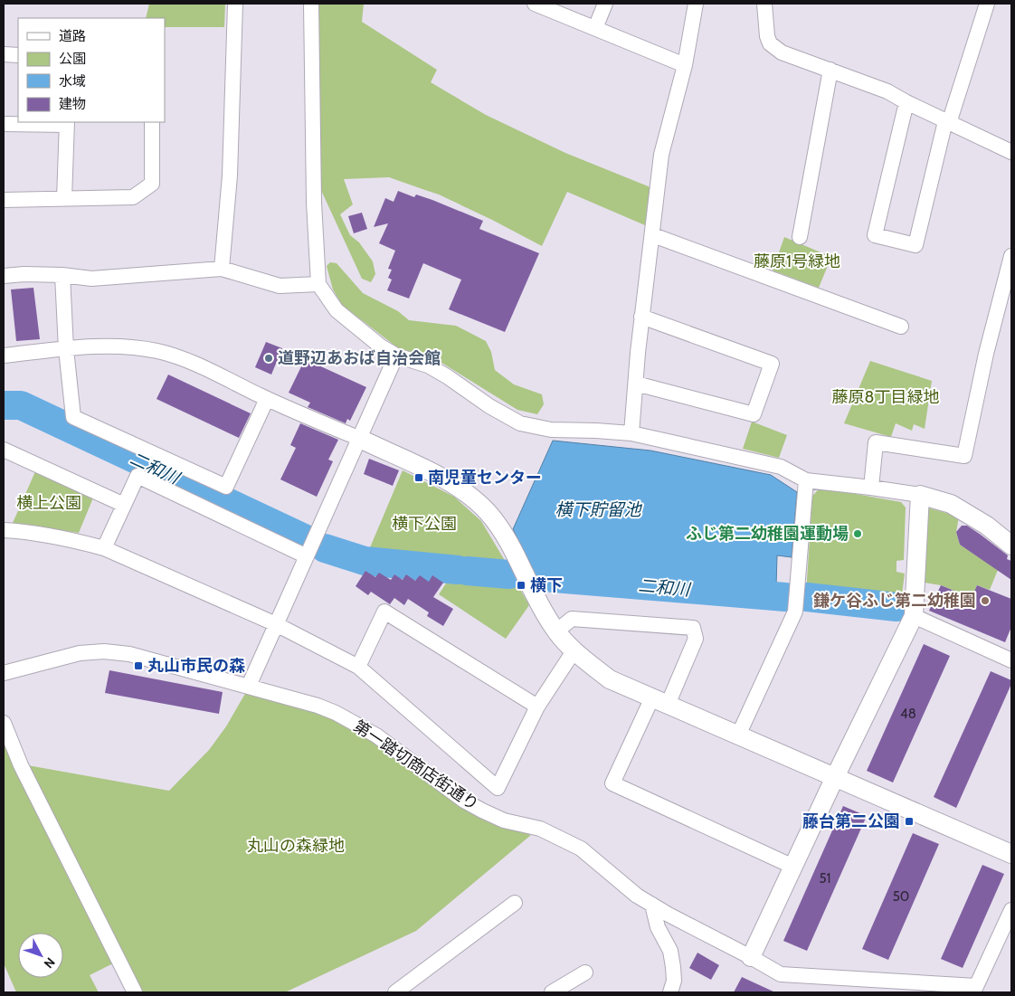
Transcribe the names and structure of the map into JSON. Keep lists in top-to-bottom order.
{
  "streets": {
    "street": ["第一踏切商店街通り"]
  },
  "water": ["二和川", "横下貯留池"],
  "parks": [
    "藤原1号緑地",
    "藤原8丁目緑地",
    "横上公園",
    "横下公園",
    "丸山の森緑地"
  ],
  "places": {
    "other": ["道野辺あおば自治会館", "ふじ第二幼稚園運動場", "鎌ケ谷ふじ第二幼稚園"],
    "transit": [
      "南児童センター",
      "横下",
      "丸山市民の森",
      "藤台第二公園"
    ]
  },
  "house_numbers": ["48", "51", "50"],
  "legend": [
    "道路",
    "公園",
    "水域",
    "建物"
  ],
  "north": "bottom right"
}
